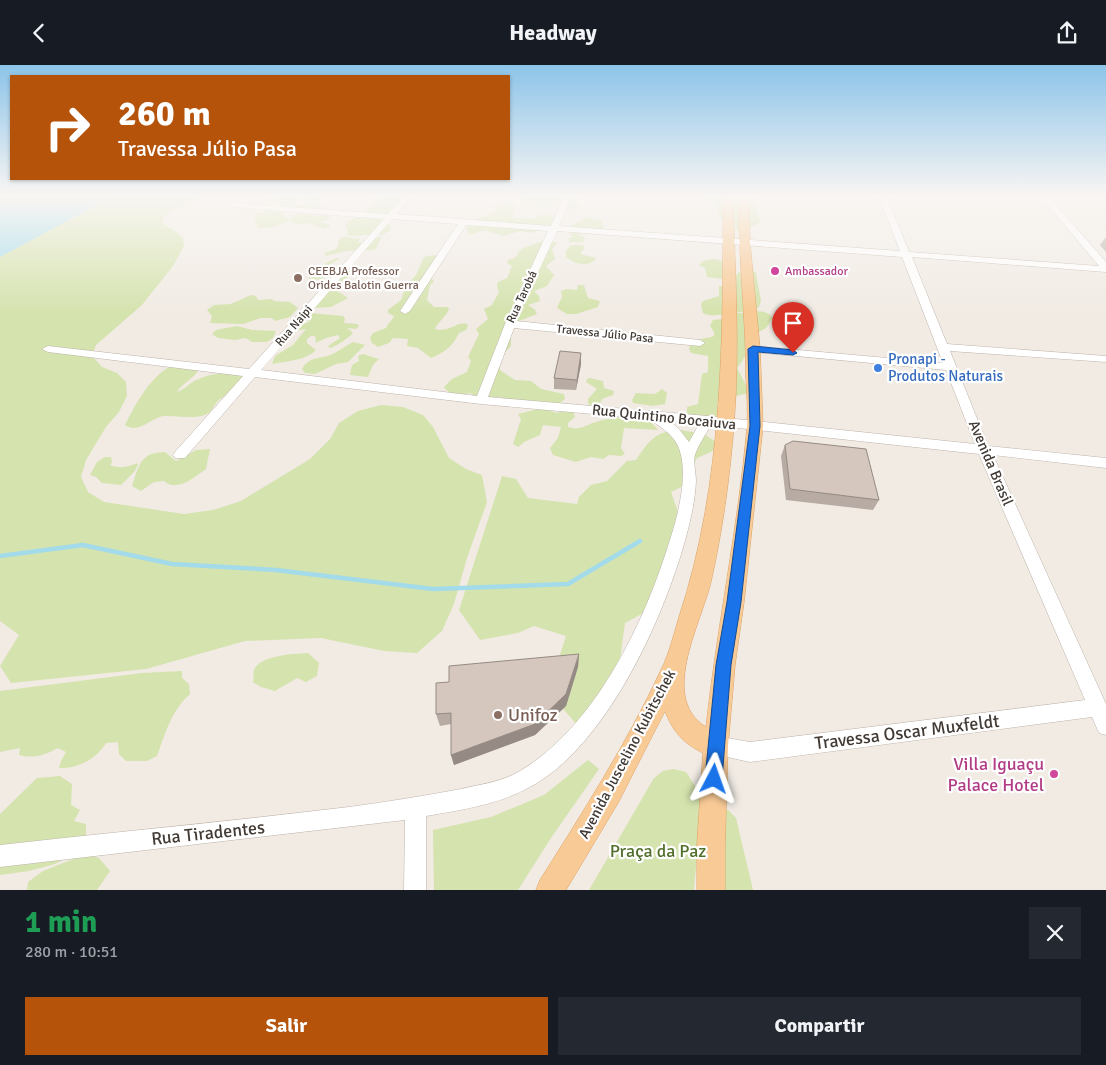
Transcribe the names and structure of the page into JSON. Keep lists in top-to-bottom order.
{
  "streets": {
    "main road": ["Avenida Juscelino Kubitschek"],
    "street": [
      "Rua Tarobá",
      "Rua Naipi",
      "Travessa Júlio Pasa",
      "Rua Quintino Bocaiuva",
      "Avenida Brasil",
      "Travessa Oscar Muxfeldt",
      "Rua Tiradentes"
    ]
  },
  "crossings": [
    ["Rua Tarobá", "Travessa Júlio Pasa"],
    ["Rua Tarobá", "Rua Quintino Bocaiuva"],
    ["Rua Naipi", "Rua Quintino Bocaiuva"],
    ["Rua Quintino Bocaiuva", "Avenida Brasil"],
    ["Rua Quintino Bocaiuva", "Avenida Juscelino Kubitschek"],
    ["Avenida Brasil", "Travessa Oscar Muxfeldt"],
    ["Travessa Oscar Muxfeldt", "Avenida Juscelino Kubitschek"]
  ],
  "parks": ["Praça da Paz"],
  "places": [
    "Ambassador",
    "CEEBJA Professor Orides Balotin Guerra",
    "Pronapi - Produtos Naturais",
    "Unifoz",
    "Villa Iguaçu Palace Hotel"
  ],
  "page": {
    "header": "Headway",
    "turn": ["260 m", "Travessa Júlio Pasa"],
    "heading": ["1 min", "280 m · 10:51"],
    "buttons": ["Salir", "Compartir"]
  }
}
